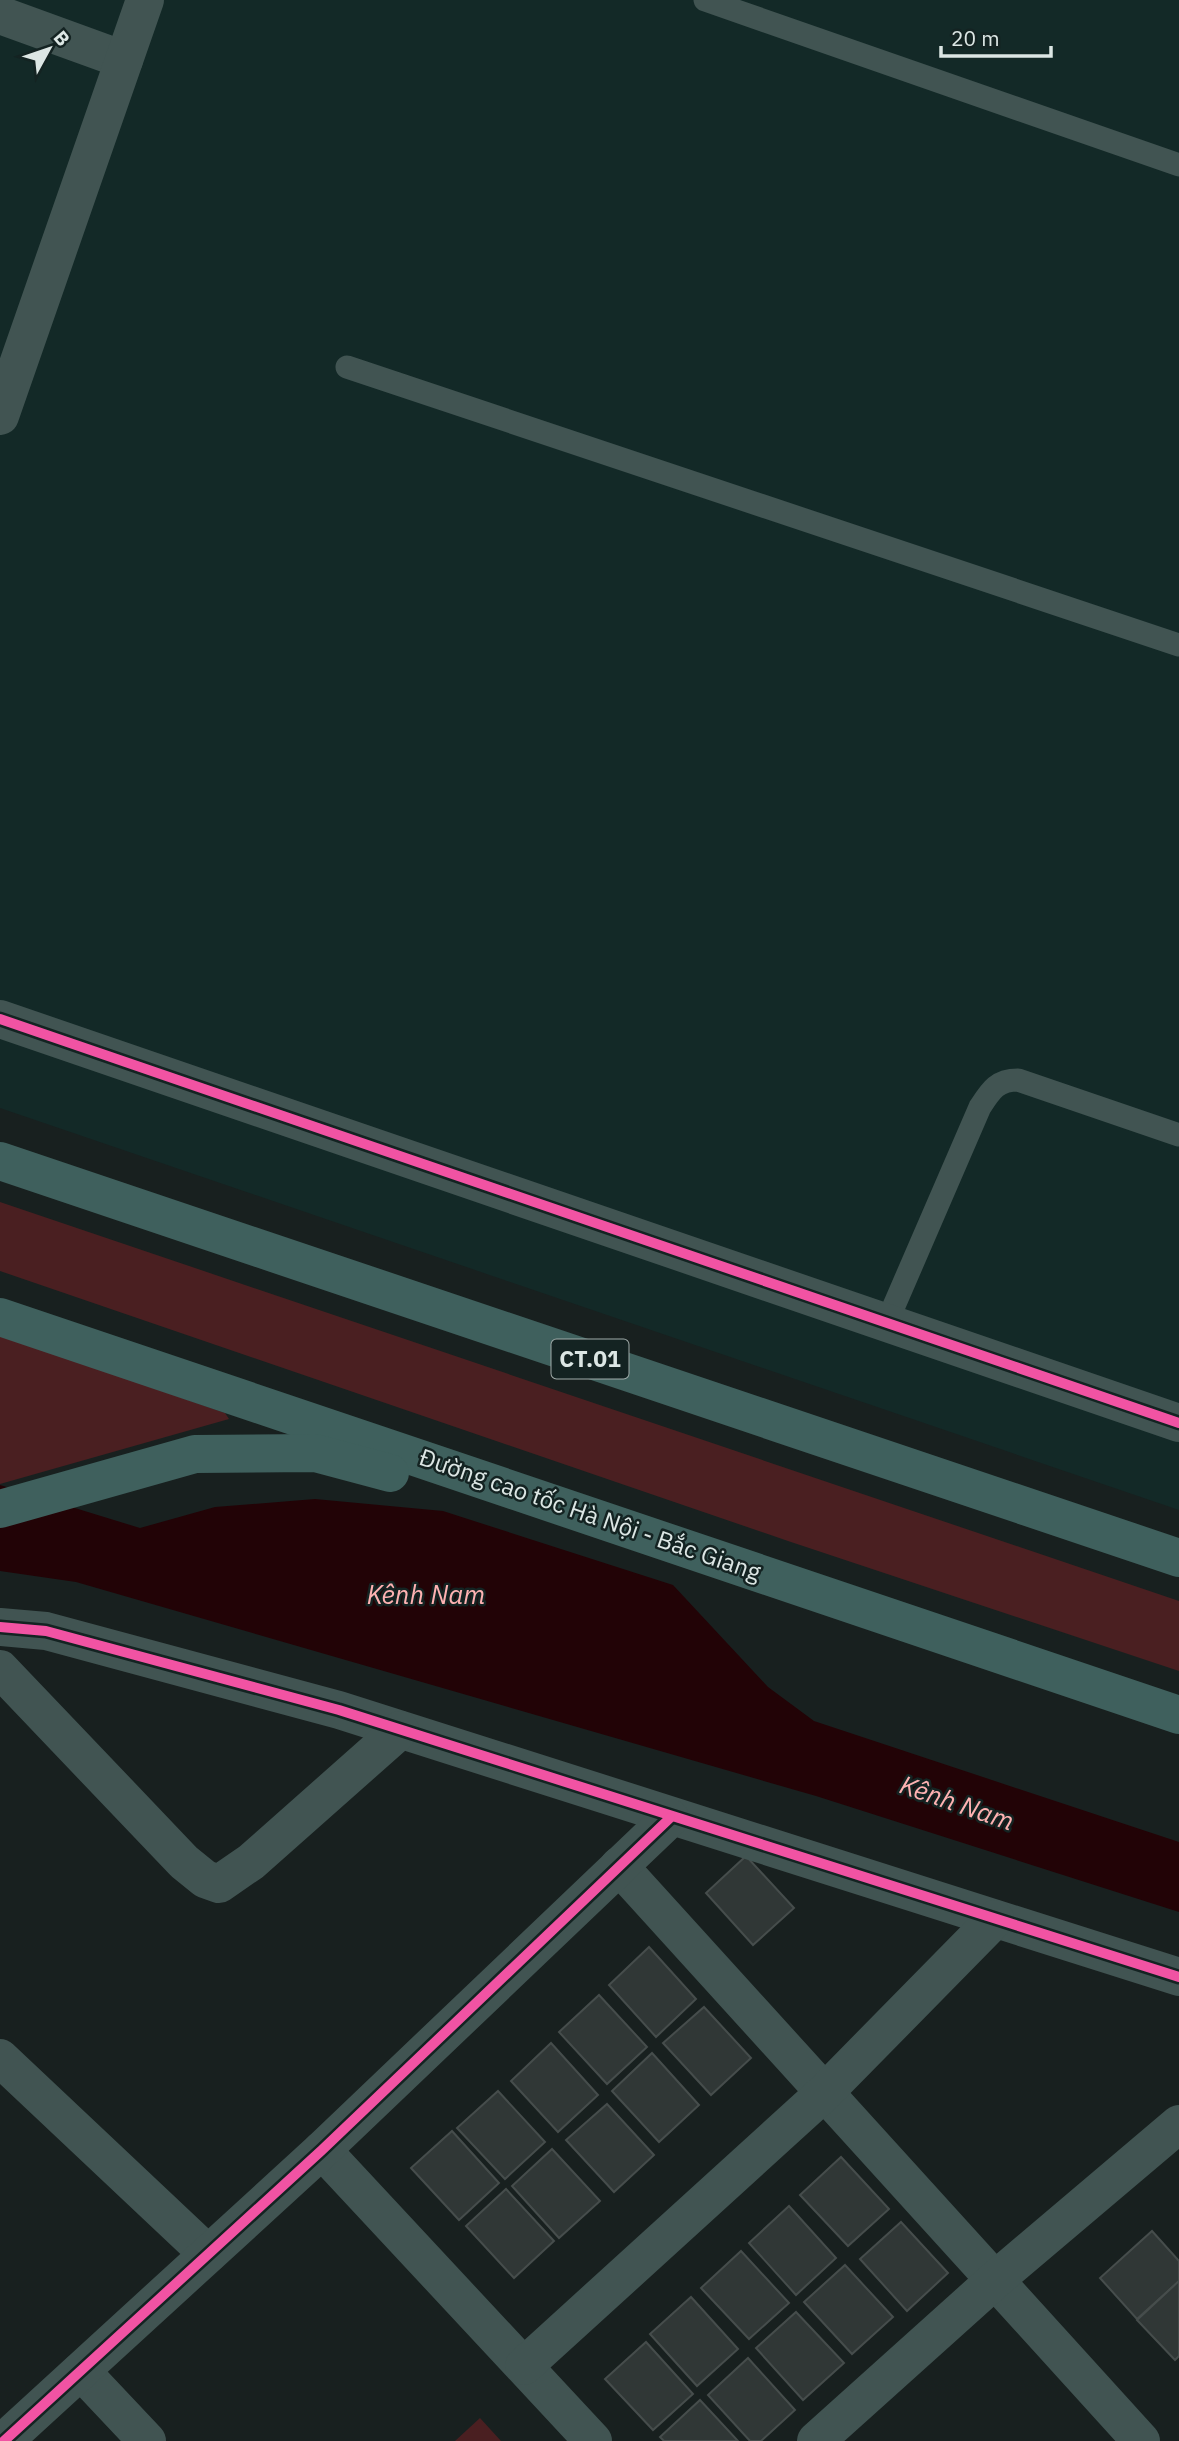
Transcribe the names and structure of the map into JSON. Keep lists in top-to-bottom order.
{
  "streets": {
    "highway": ["CT.01", "Đường cao tốc Hà Nội - Bắc Giang"]
  },
  "water": ["Kênh Nam"],
  "scale_bar": "20 m",
  "north": "top right"
}
